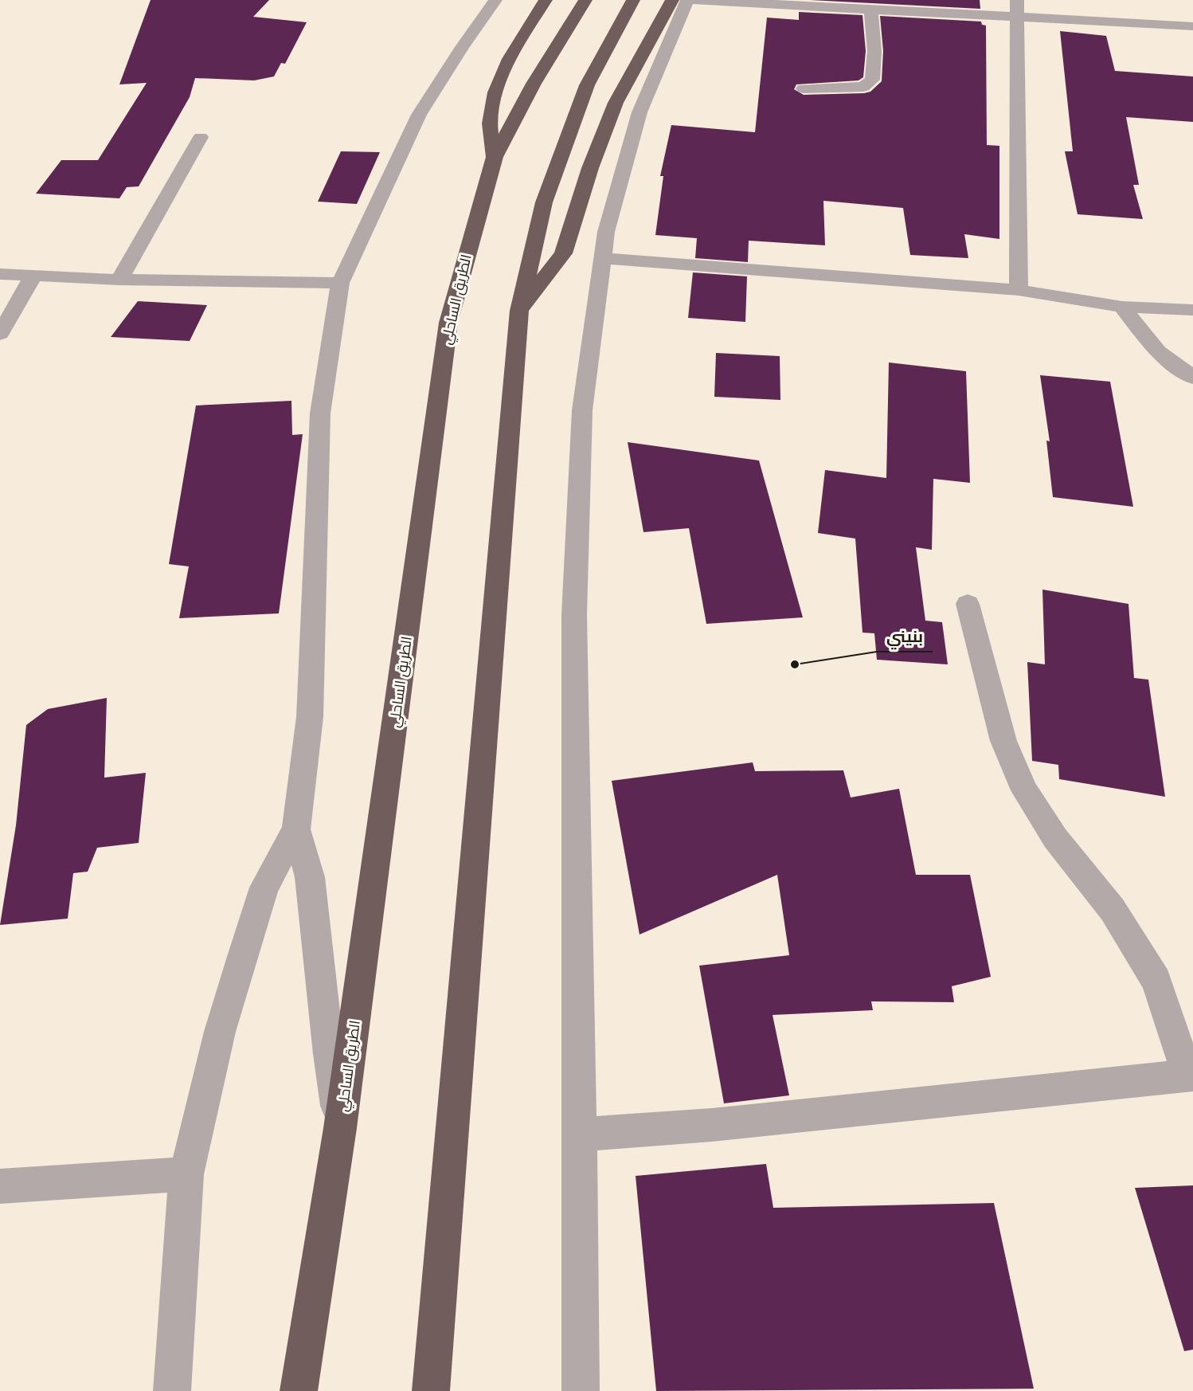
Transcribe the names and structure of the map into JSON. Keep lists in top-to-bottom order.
{
  "streets": {
    "highway": ["الطريق الساحلي"]
  },
  "places": ["بنيني"]
}
